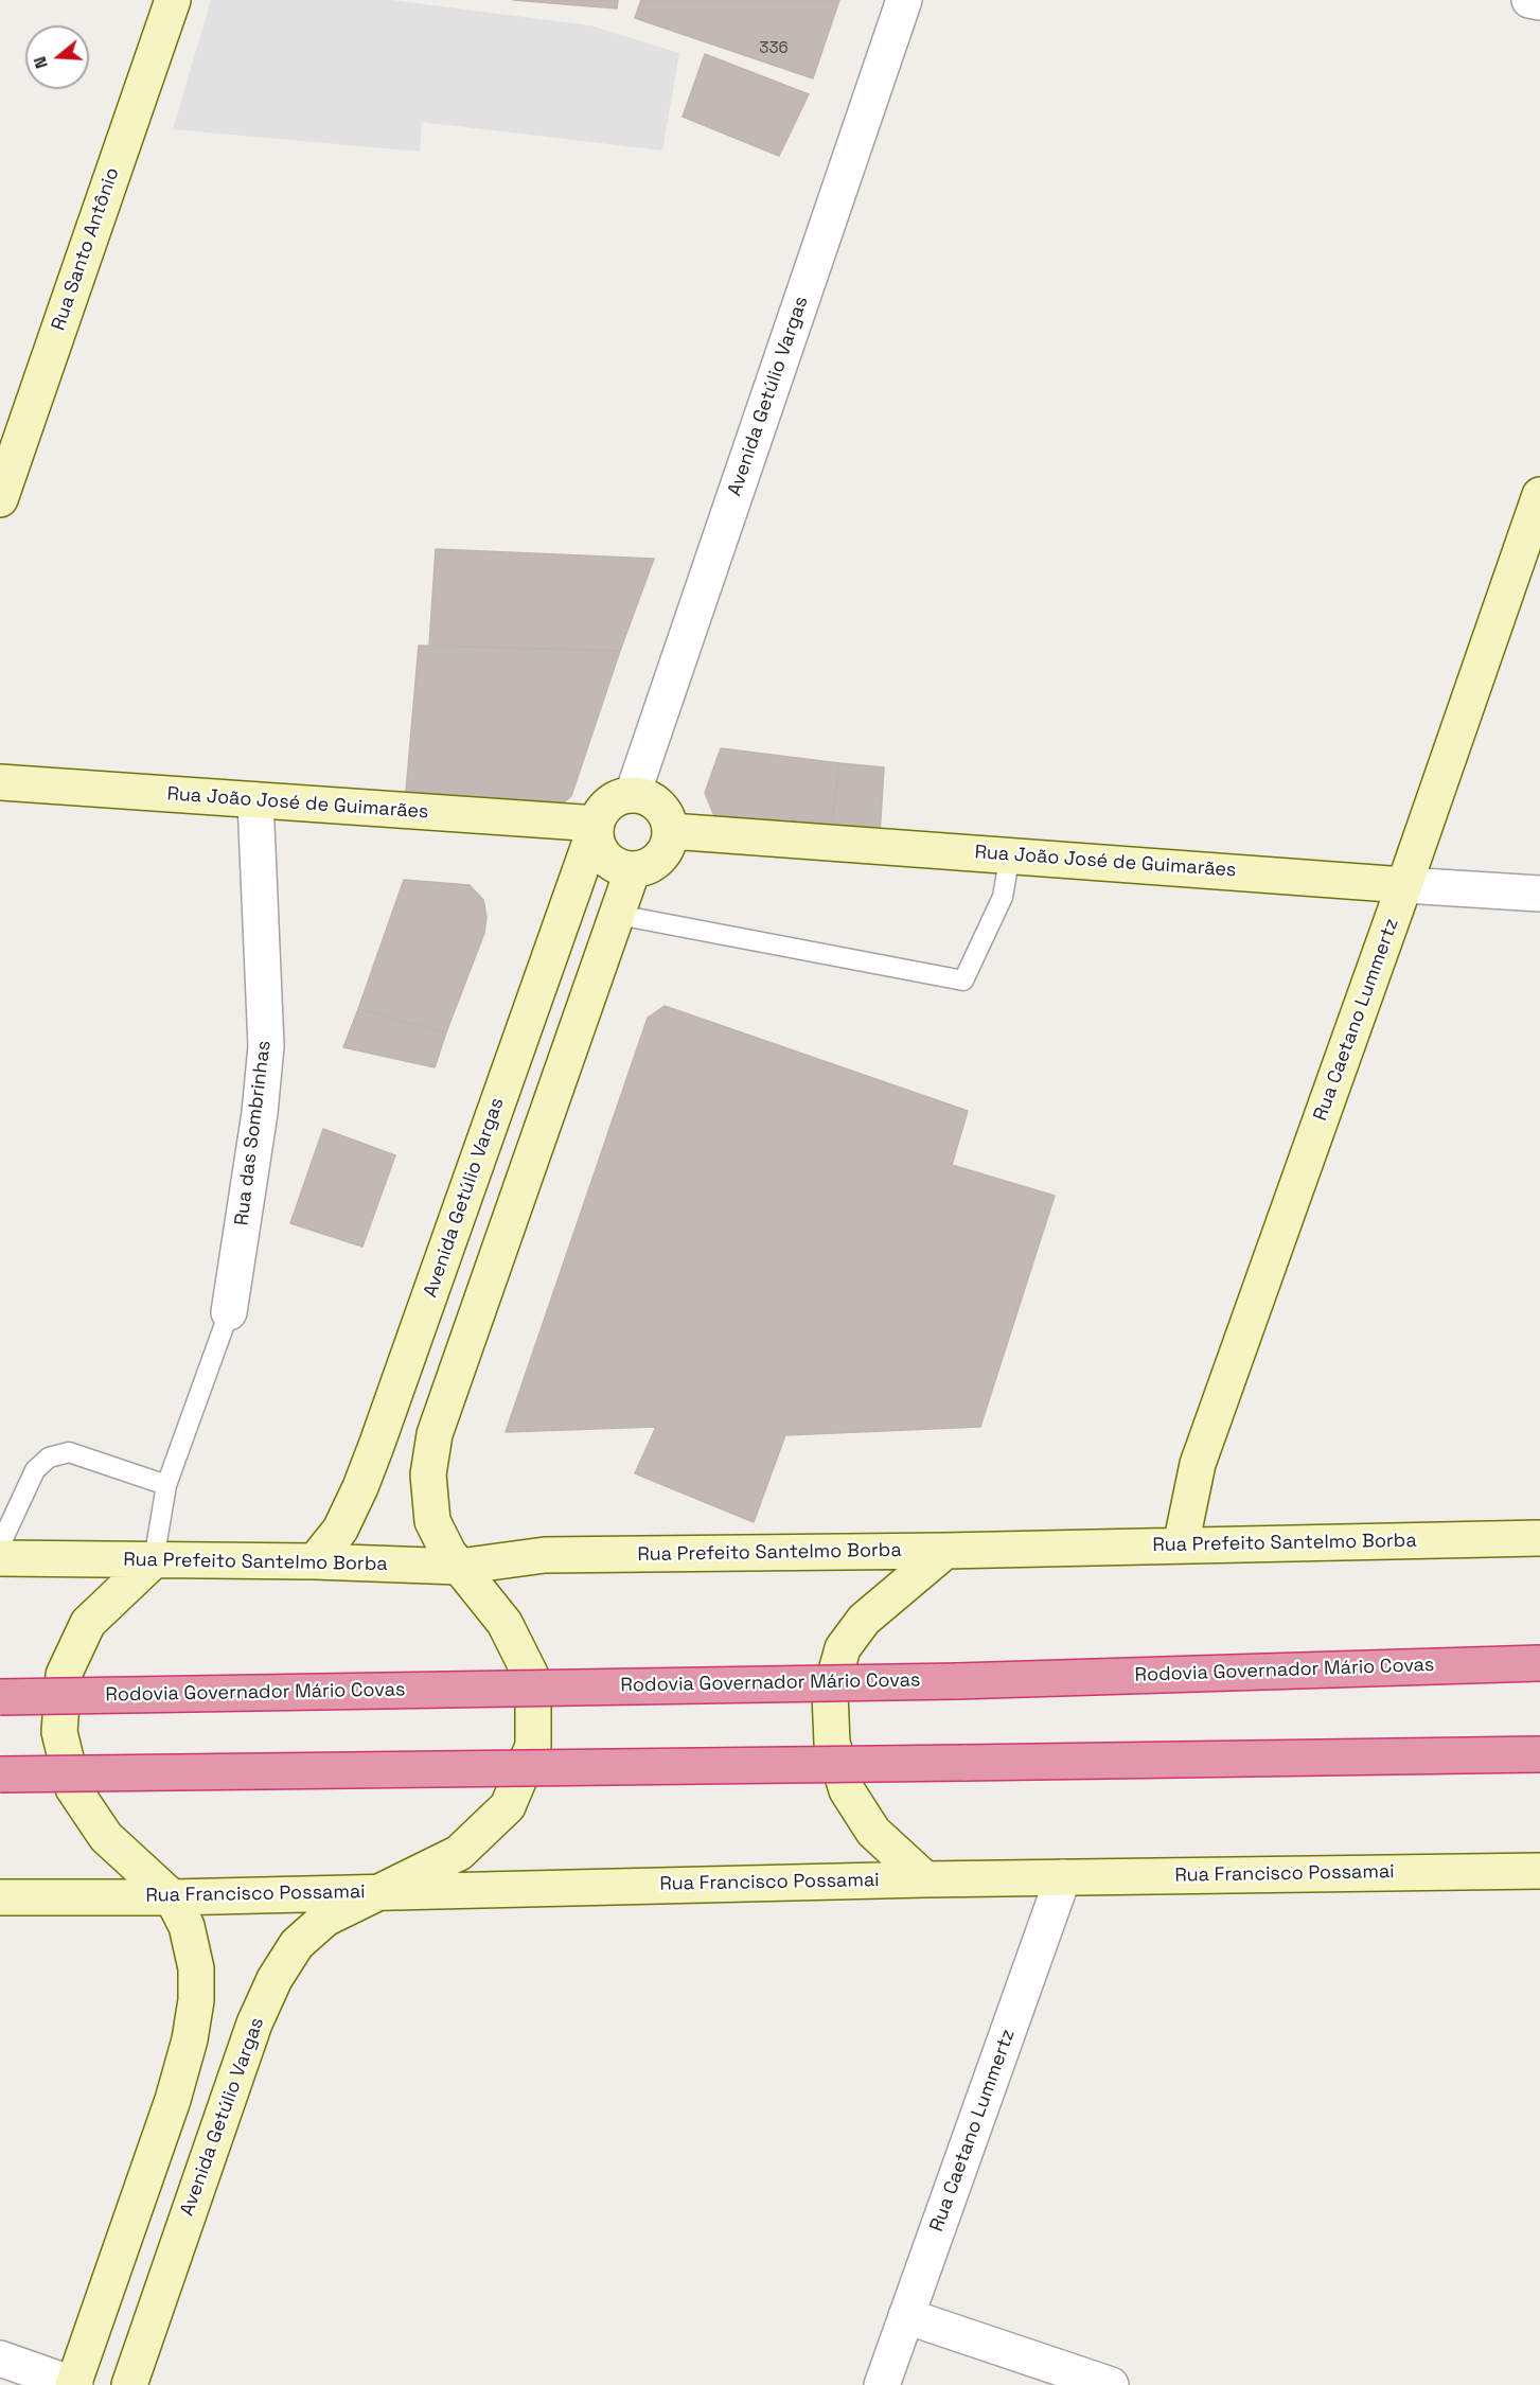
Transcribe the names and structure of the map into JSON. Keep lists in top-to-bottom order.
{
  "streets": {
    "highway": ["Rodovia Governador Mário Covas"],
    "main road": [
      "Rua Santo Antônio",
      "Avenida Getúlio Vargas",
      "Rua João José de Guimarães",
      "Rua Caetano Lummertz",
      "Rua Prefeito Santelmo Borba",
      "Rua Francisco Possamai"
    ],
    "street": ["Rua das Sombrinhas"]
  },
  "crossings": [
    ["Avenida Getúlio Vargas", "Rua João José de Guimarães"],
    ["Avenida Getúlio Vargas", "Rua Prefeito Santelmo Borba"],
    ["Avenida Getúlio Vargas", "Rua Francisco Possamai"],
    ["Rua João José de Guimarães", "Rua Caetano Lummertz"],
    ["Rua João José de Guimarães", "Rua das Sombrinhas"],
    ["Rua Caetano Lummertz", "Rua Prefeito Santelmo Borba"],
    ["Rua Caetano Lummertz", "Rua Francisco Possamai"]
  ],
  "house_numbers": ["336"],
  "north": "left"
}
